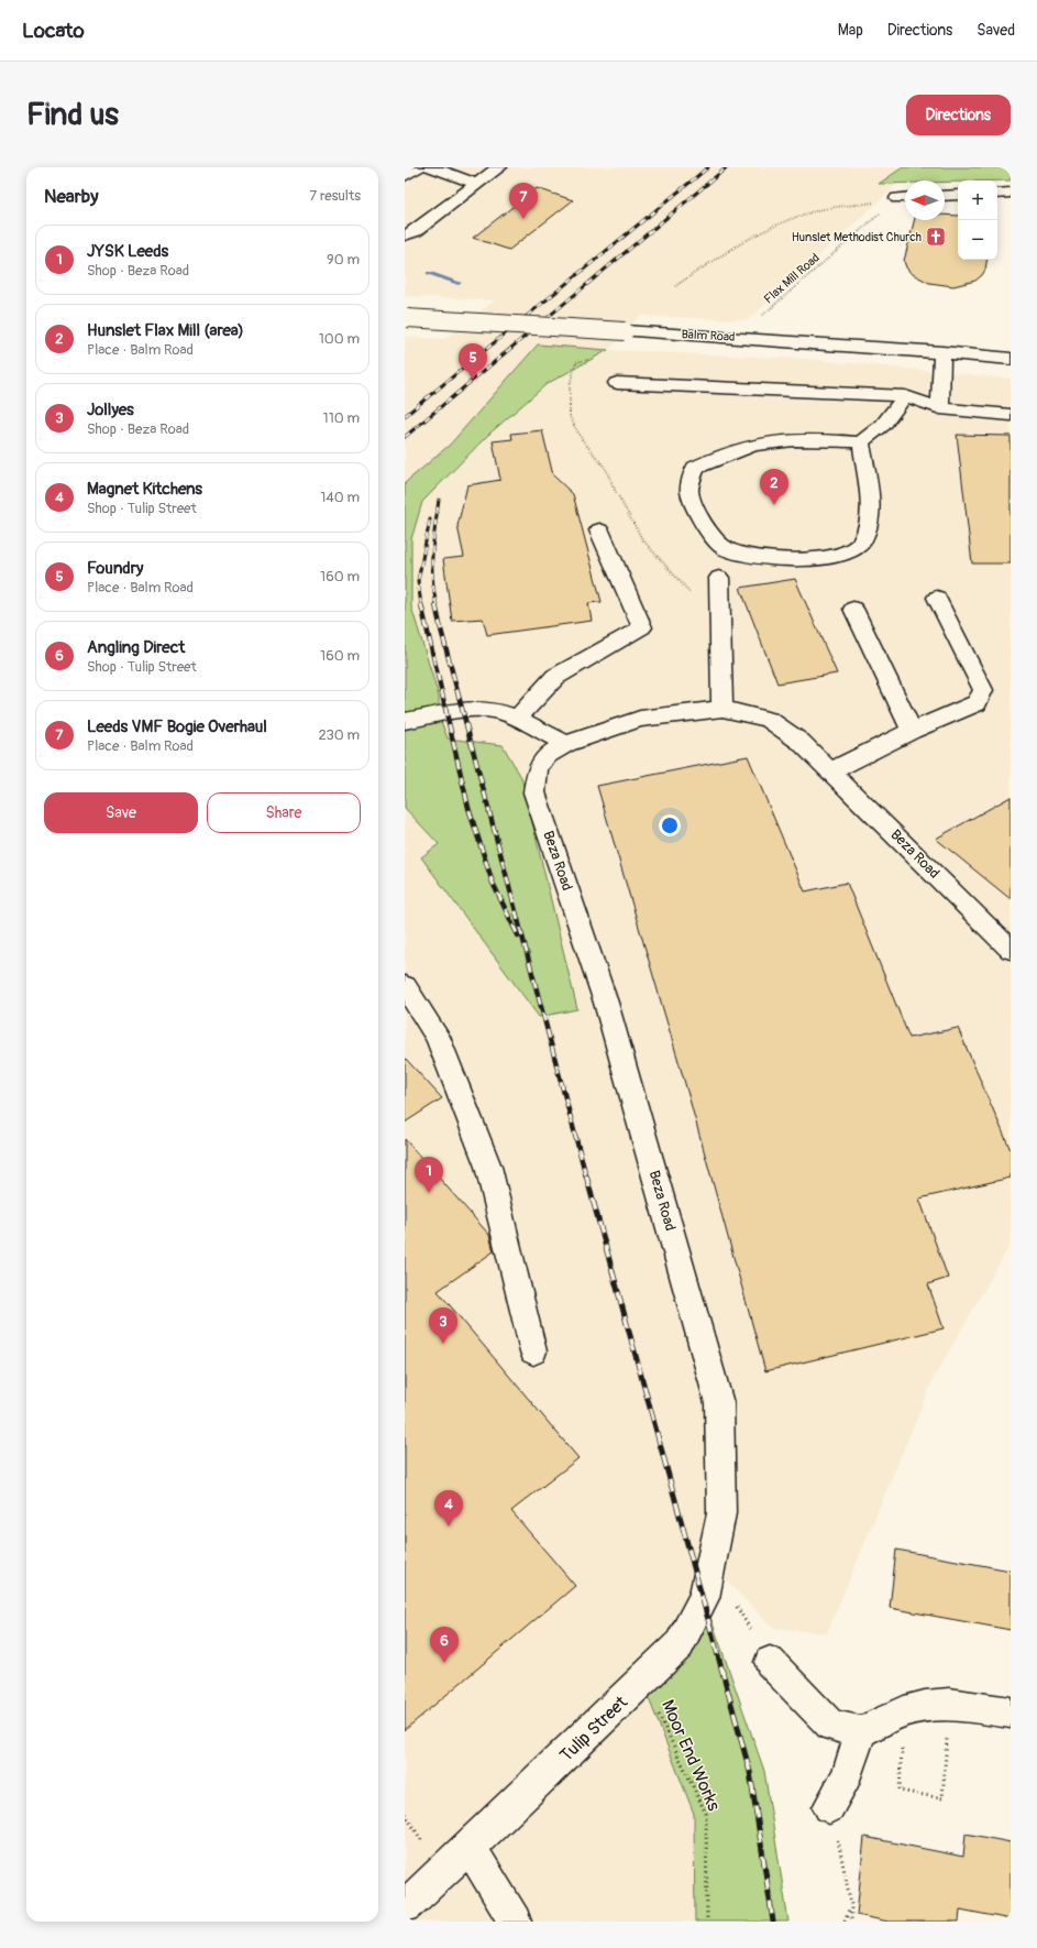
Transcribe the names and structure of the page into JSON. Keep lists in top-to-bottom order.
{
  "streets": {
    "street": ["Balm Road", "Beza Road", "Tulip Street"],
    "path": ["Flax Mill Road", "Moor End Works"]
  },
  "crossings": [
    ["Flax Mill Road", "Balm Road"],
    ["Beza Road", "Tulip Street"],
    ["Tulip Street", "Moor End Works"]
  ],
  "places": {
    "church": ["Hunslet Methodist Church"]
  },
  "north": "left",
  "page": {
    "header": "Locato",
    "nav": ["Map", "Directions", "Saved"],
    "buttons": [
      "Directions",
      ["Save", "Share"]
    ],
    "title": "Find us",
    "heading": ["Nearby", "7 results"],
    "map_buttons": ["+", "−"],
    "pins": [
      "7",
      "5",
      "2",
      "1",
      "3",
      "4",
      "6"
    ],
    "list": [
      {
        "mark": "1",
        "name": "JYSK Leeds",
        "note": "Shop · Beza Road",
        "value": "90 m"
      },
      {
        "mark": "2",
        "name": "Hunslet Flax Mill (area)",
        "note": "Place · Balm Road",
        "value": "100 m"
      },
      {
        "mark": "3",
        "name": "Jollyes",
        "note": "Shop · Beza Road",
        "value": "110 m"
      },
      {
        "mark": "4",
        "name": "Magnet Kitchens",
        "note": "Shop · Tulip Street",
        "value": "140 m"
      },
      {
        "mark": "5",
        "name": "Foundry",
        "note": "Place · Balm Road",
        "value": "160 m"
      },
      {
        "mark": "6",
        "name": "Angling Direct",
        "note": "Shop · Tulip Street",
        "value": "160 m"
      },
      {
        "mark": "7",
        "name": "Leeds VMF Bogie Overhaul",
        "note": "Place · Balm Road",
        "value": "230 m"
      }
    ]
  }
}
